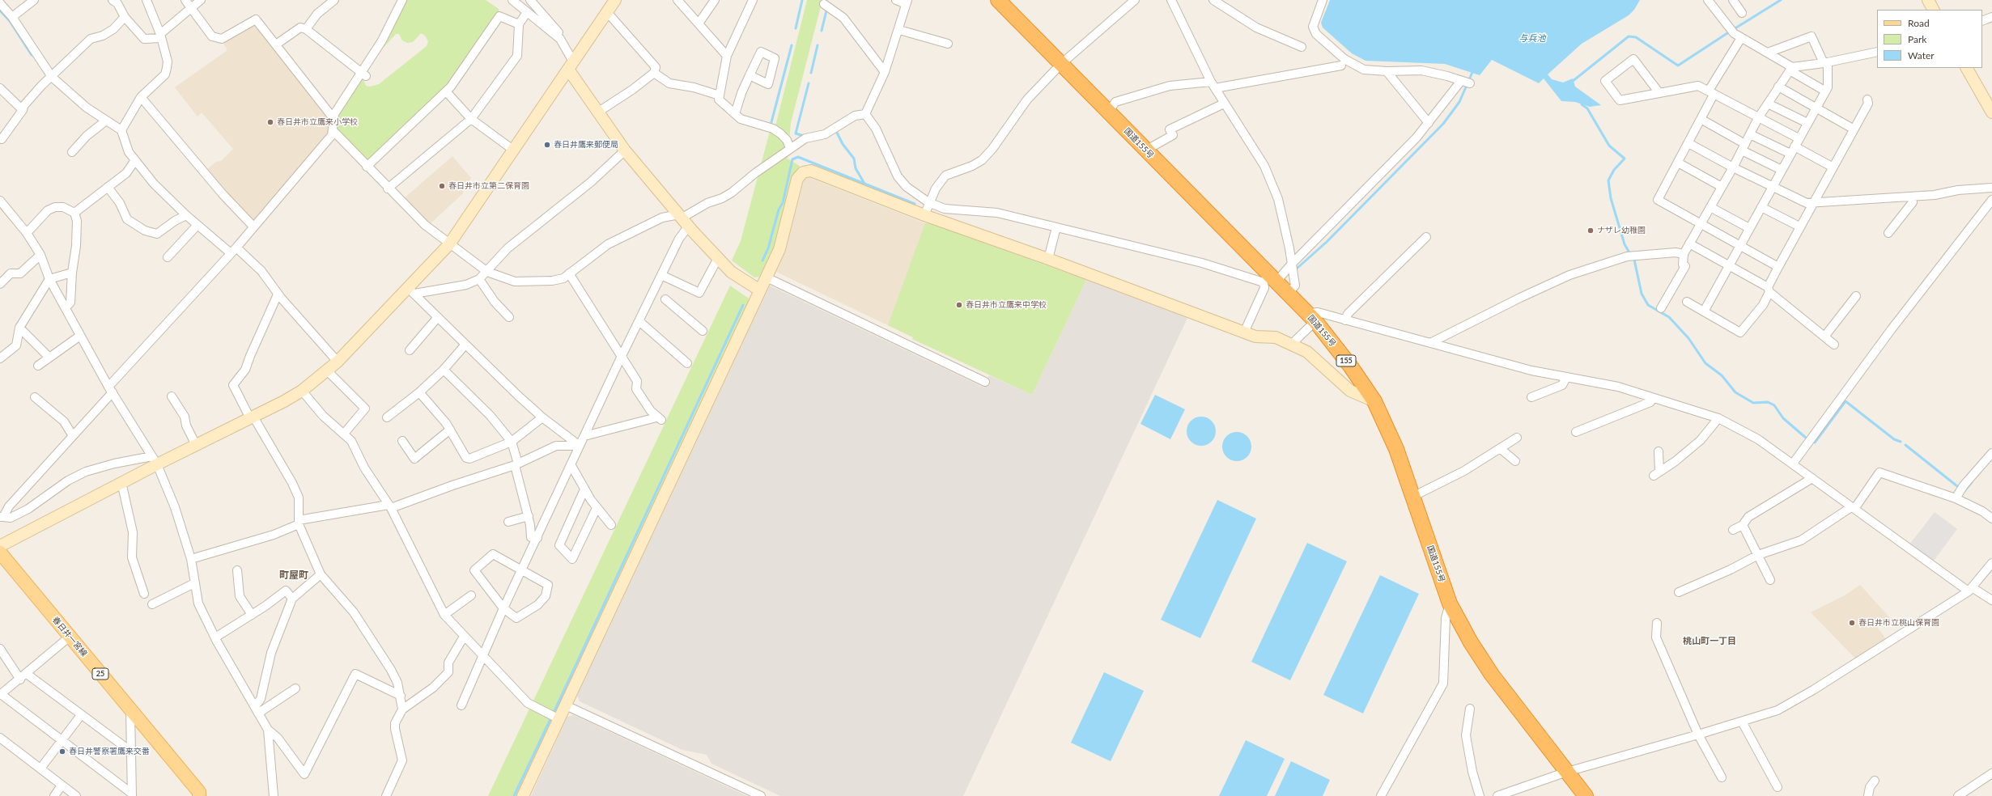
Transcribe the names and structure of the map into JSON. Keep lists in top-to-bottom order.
{
  "streets": {
    "highway": ["国道155号", "155"],
    "main road": ["春日井一宮線", "25"]
  },
  "districts": ["町屋町", "桃山町一丁目"],
  "water": ["与兵池"],
  "places": [
    "春日井市立鷹来小学校",
    "春日井鷹来郵便局",
    "春日井市立第二保育園",
    "ナザレ幼稚園",
    "春日井市立鷹来中学校",
    "春日井市立桃山保育園",
    "春日井警察署鷹来交番"
  ],
  "legend": ["Road", "Park", "Water"]
}
